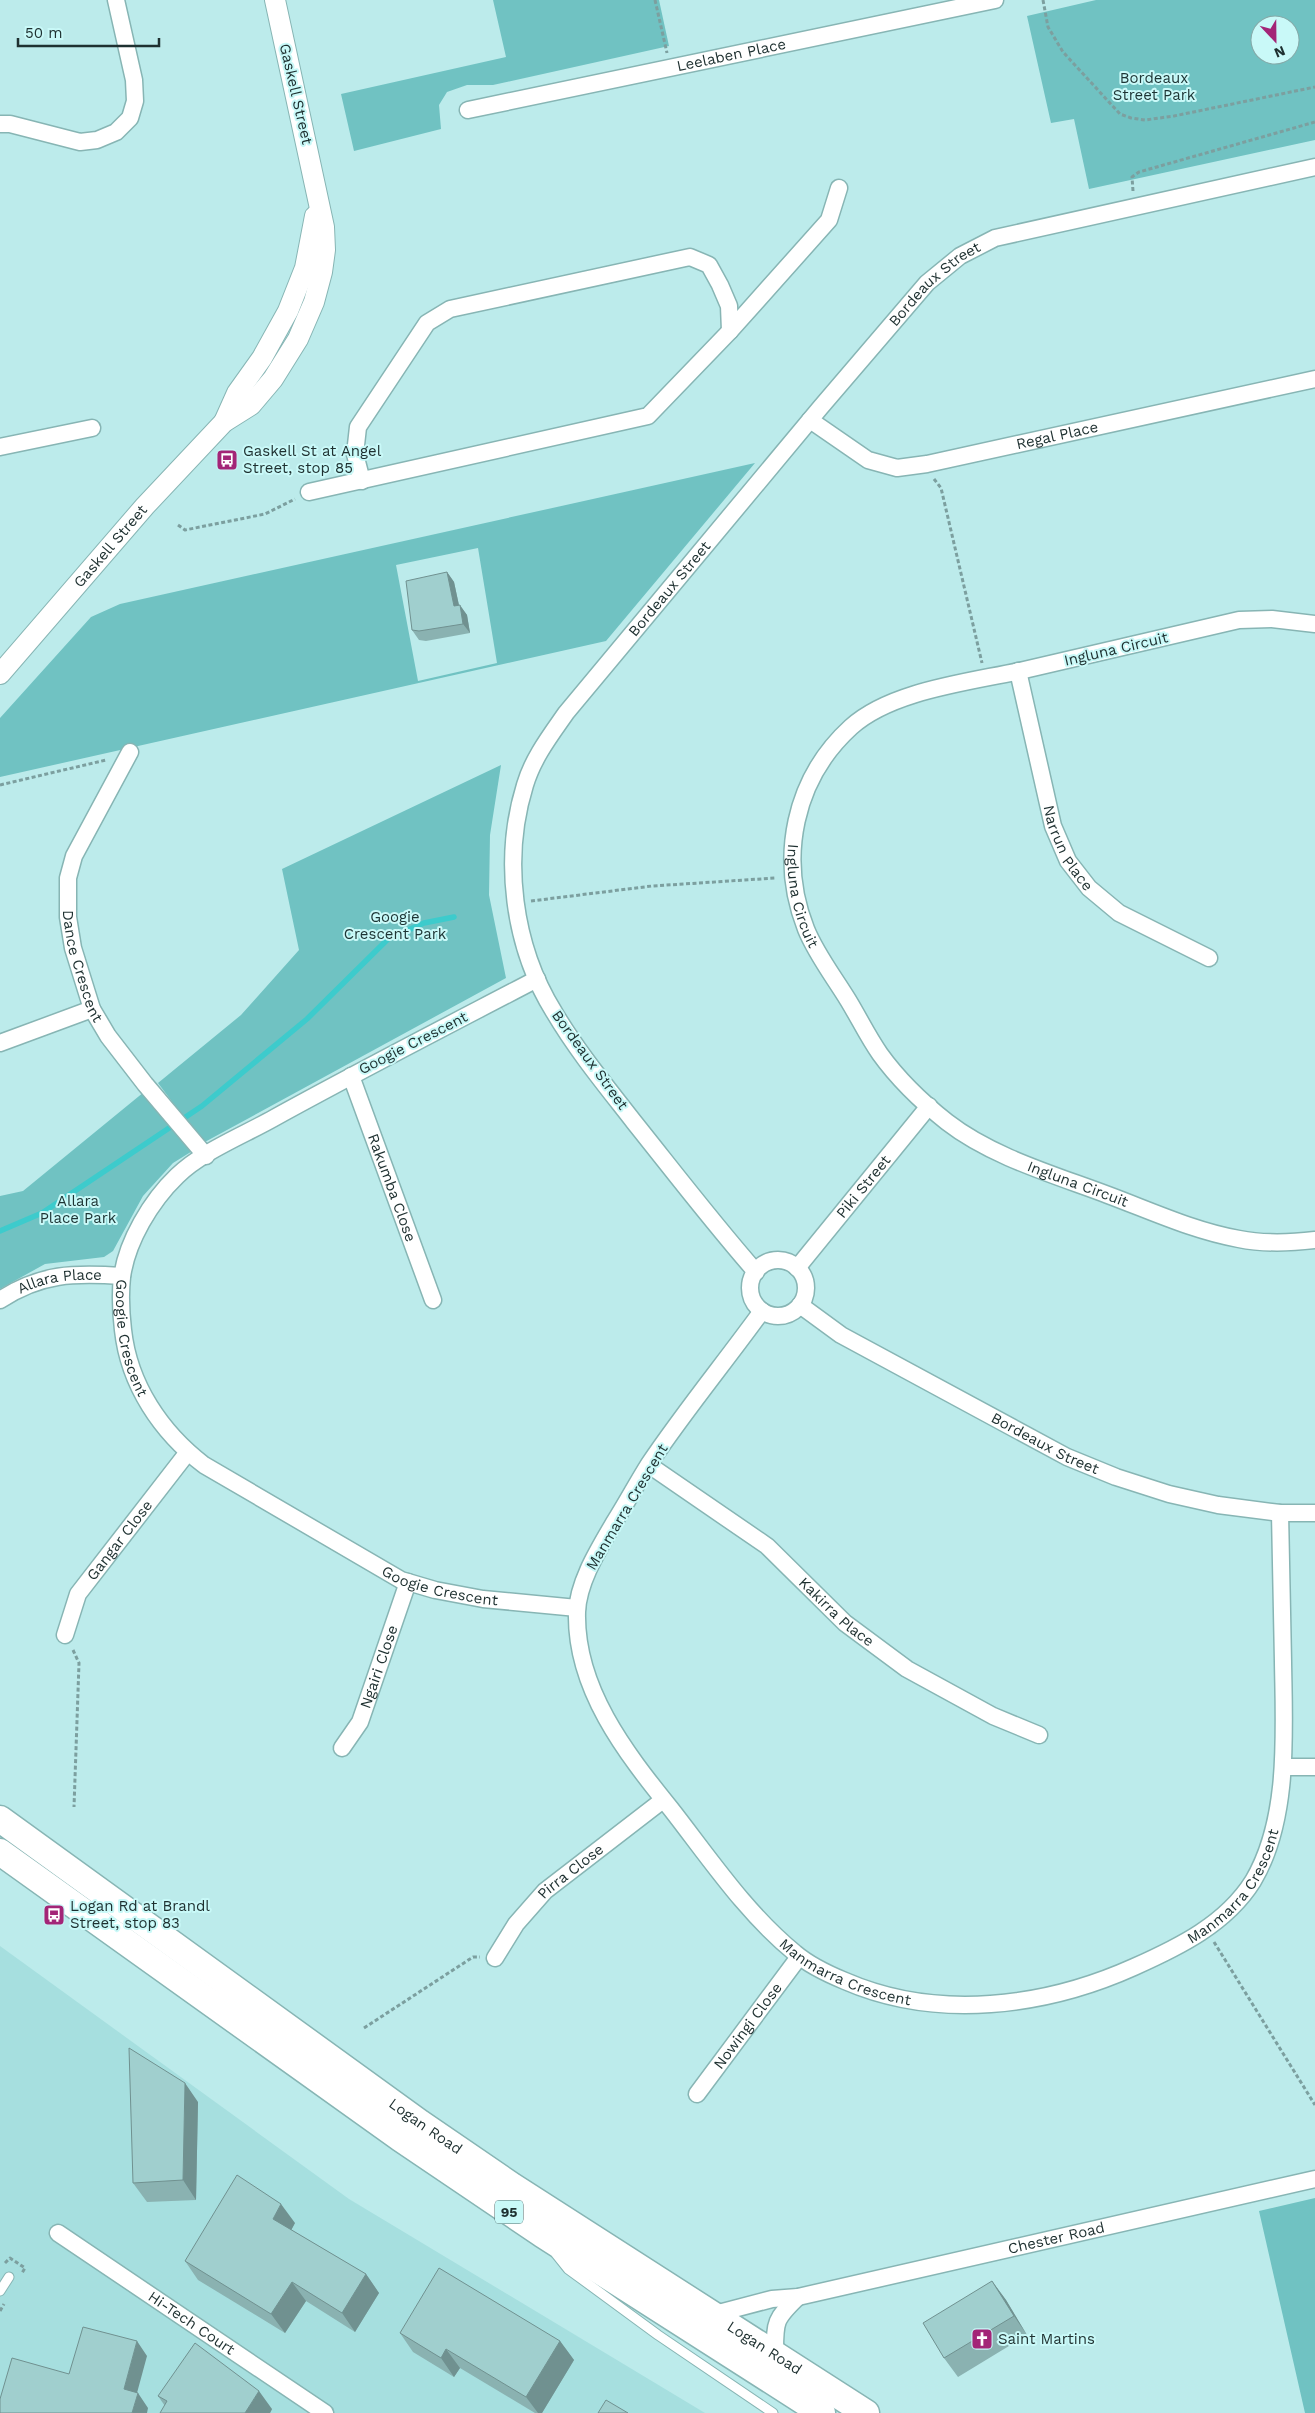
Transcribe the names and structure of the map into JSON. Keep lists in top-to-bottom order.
{
  "streets": {
    "main road": ["Logan Road", "95"],
    "street": [
      "Leelaben Place",
      "Gaskell Street",
      "Bordeaux Street",
      "Regal Place",
      "Ingluna Circuit",
      "Narrun Place",
      "Dance Crescent",
      "Googie Crescent",
      "Piki Street",
      "Rakumba Close",
      "Allara Place",
      "Manmarra Crescent",
      "Gangar Close",
      "Kakirra Place",
      "Ngairi Close",
      "Pirra Close",
      "Nowingi Close",
      "Chester Road",
      "Hi-Tech Court"
    ]
  },
  "crossings": [
    ["Bordeaux Street", "Regal Place"],
    ["Bordeaux Street", "Googie Crescent"],
    ["Bordeaux Street", "Piki Street"],
    ["Bordeaux Street", "Manmarra Crescent"],
    ["Ingluna Circuit", "Narrun Place"],
    ["Ingluna Circuit", "Piki Street"],
    ["Dance Crescent", "Googie Crescent"],
    ["Googie Crescent", "Rakumba Close"],
    ["Googie Crescent", "Allara Place"],
    ["Googie Crescent", "Manmarra Crescent"],
    ["Googie Crescent", "Gangar Close"],
    ["Googie Crescent", "Ngairi Close"],
    ["Piki Street", "Manmarra Crescent"],
    ["Manmarra Crescent", "Kakirra Place"],
    ["Manmarra Crescent", "Pirra Close"],
    ["Manmarra Crescent", "Nowingi Close"],
    ["Logan Road", "Chester Road"]
  ],
  "parks": ["Bordeaux Street Park", "Googie Crescent Park", "Allara Place Park"],
  "places": {
    "bus stop": ["Gaskell St at Angel Street, stop 85", "Logan Rd at Brandl Street, stop 83"],
    "church": ["Saint Martins"]
  },
  "scale_bar": "50 m",
  "north": "bottom"
}
